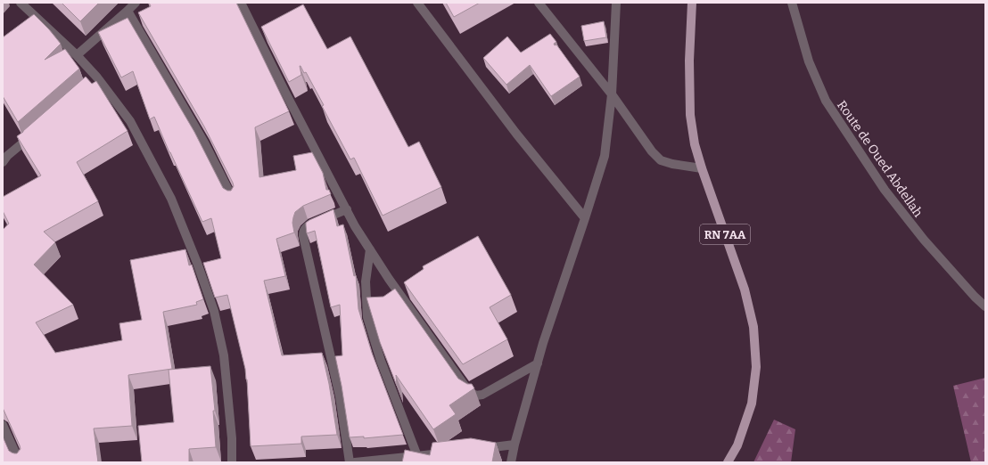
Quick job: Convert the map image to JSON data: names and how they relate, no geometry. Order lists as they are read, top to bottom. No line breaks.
{"streets":{"main road":["RN 7AA"],"street":["Route de Oued Abdellah"]}}
